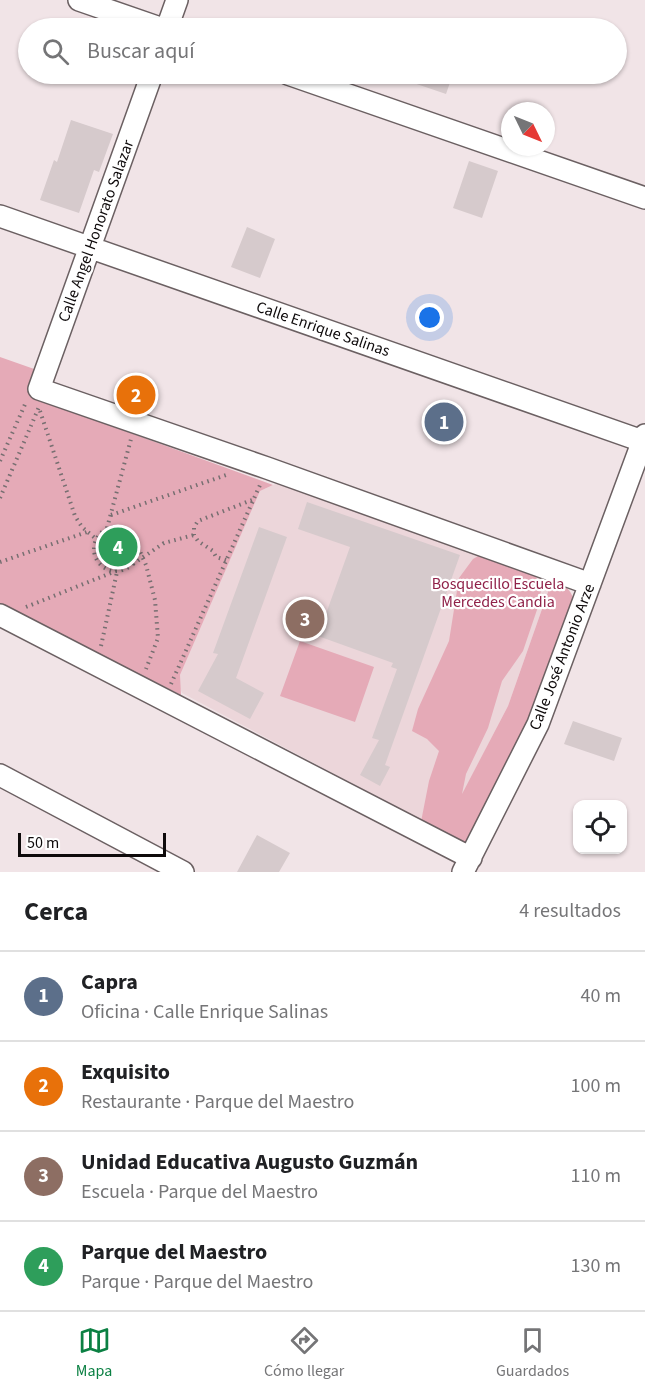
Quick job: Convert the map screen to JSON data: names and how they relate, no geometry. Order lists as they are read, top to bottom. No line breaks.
{"streets":{"street":["Calle Angel Honorato Salazar","Calle Enrique Salinas","Calle José Antonio Arze"]},"crossings":[["Calle Angel Honorato Salazar","Calle Enrique Salinas"],["Calle Enrique Salinas","Calle José Antonio Arze"]],"parks":["Bosquecillo Escuela Mercedes Candia"],"scale_bar":"50 m","north":"bottom right","page":{"search":"Buscar aquí","pins":["2","1","4","3"],"scale":"50 m","heading":["Cerca","4 resultados"],"list":[{"mark":"1","name":"Capra","note":"Oficina · Calle Enrique Salinas","value":"40 m"},{"mark":"2","name":"Exquisito","note":"Restaurante · Parque del Maestro","value":"100 m"},{"mark":"3","name":"Unidad Educativa Augusto Guzmán","note":"Escuela · Parque del Maestro","value":"110 m"},{"mark":"4","name":"Parque del Maestro","note":"Parque · Parque del Maestro","value":"130 m"}],"nav":["Mapa","Cómo llegar","Guardados"]}}
